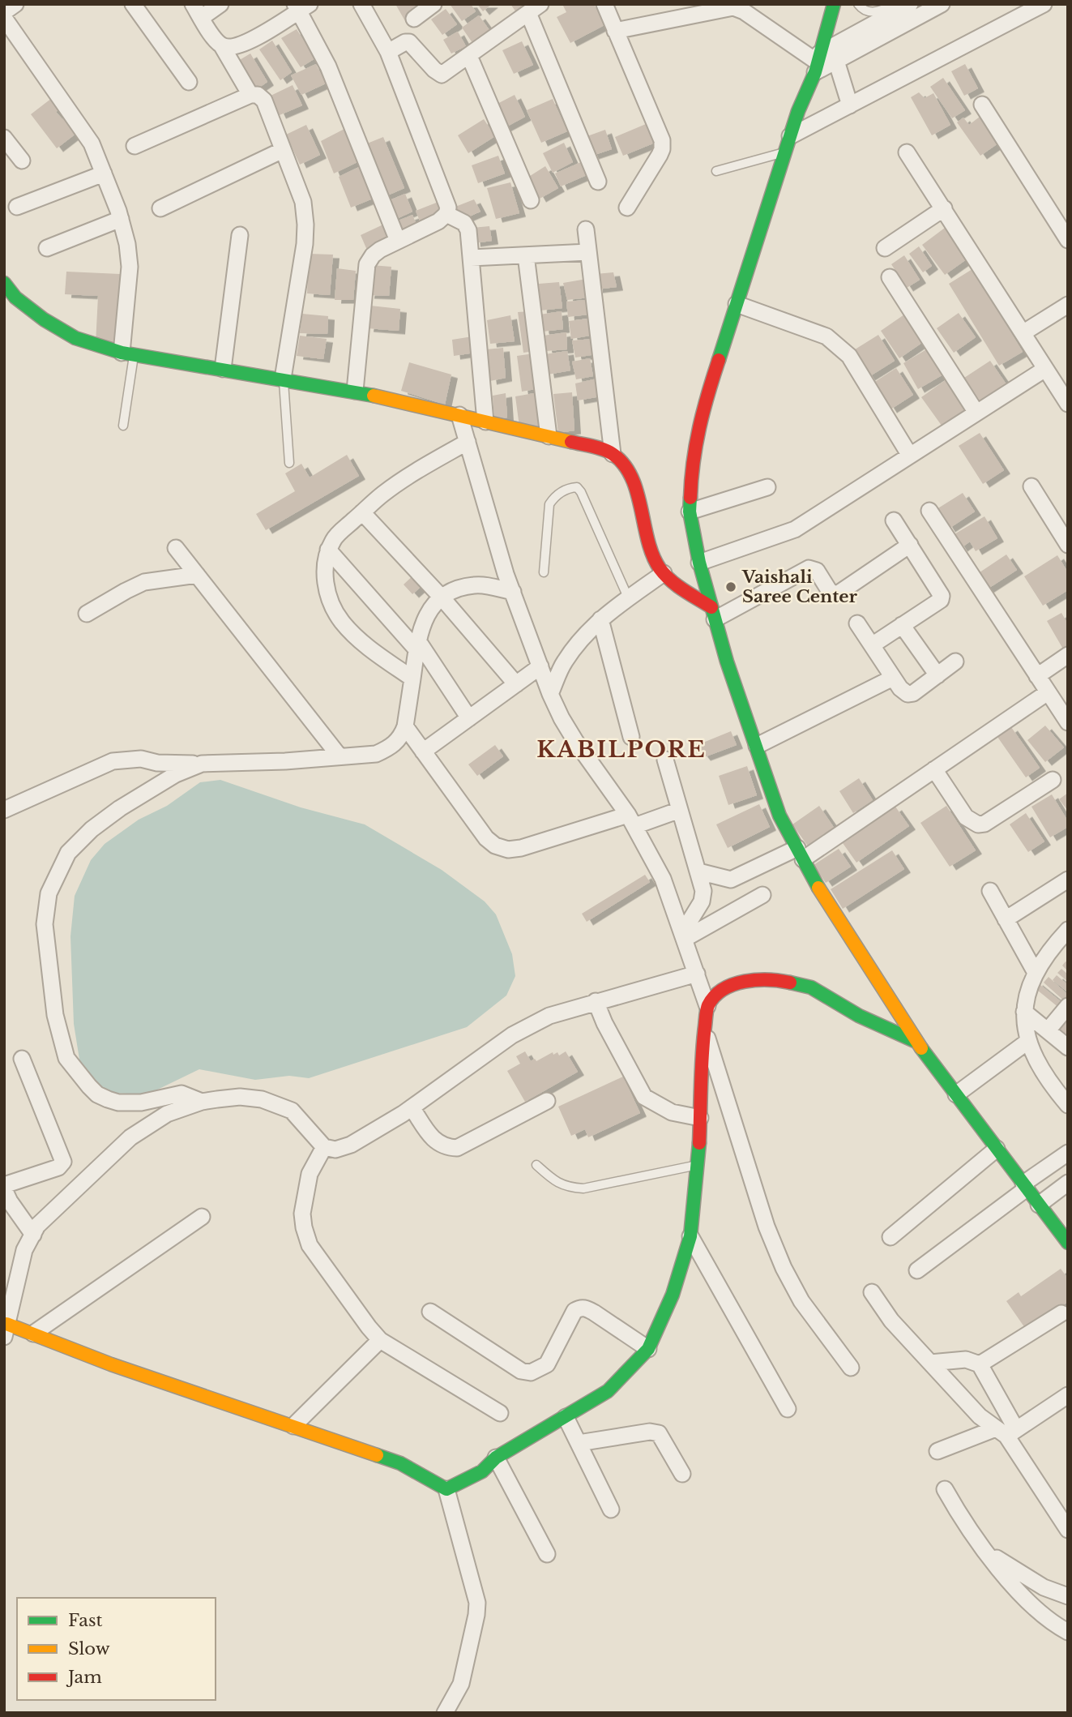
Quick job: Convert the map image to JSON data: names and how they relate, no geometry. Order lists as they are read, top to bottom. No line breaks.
{"districts":["KABILPORE"],"places":["Vaishali Saree Center"],"legend":["Fast","Slow","Jam"]}
